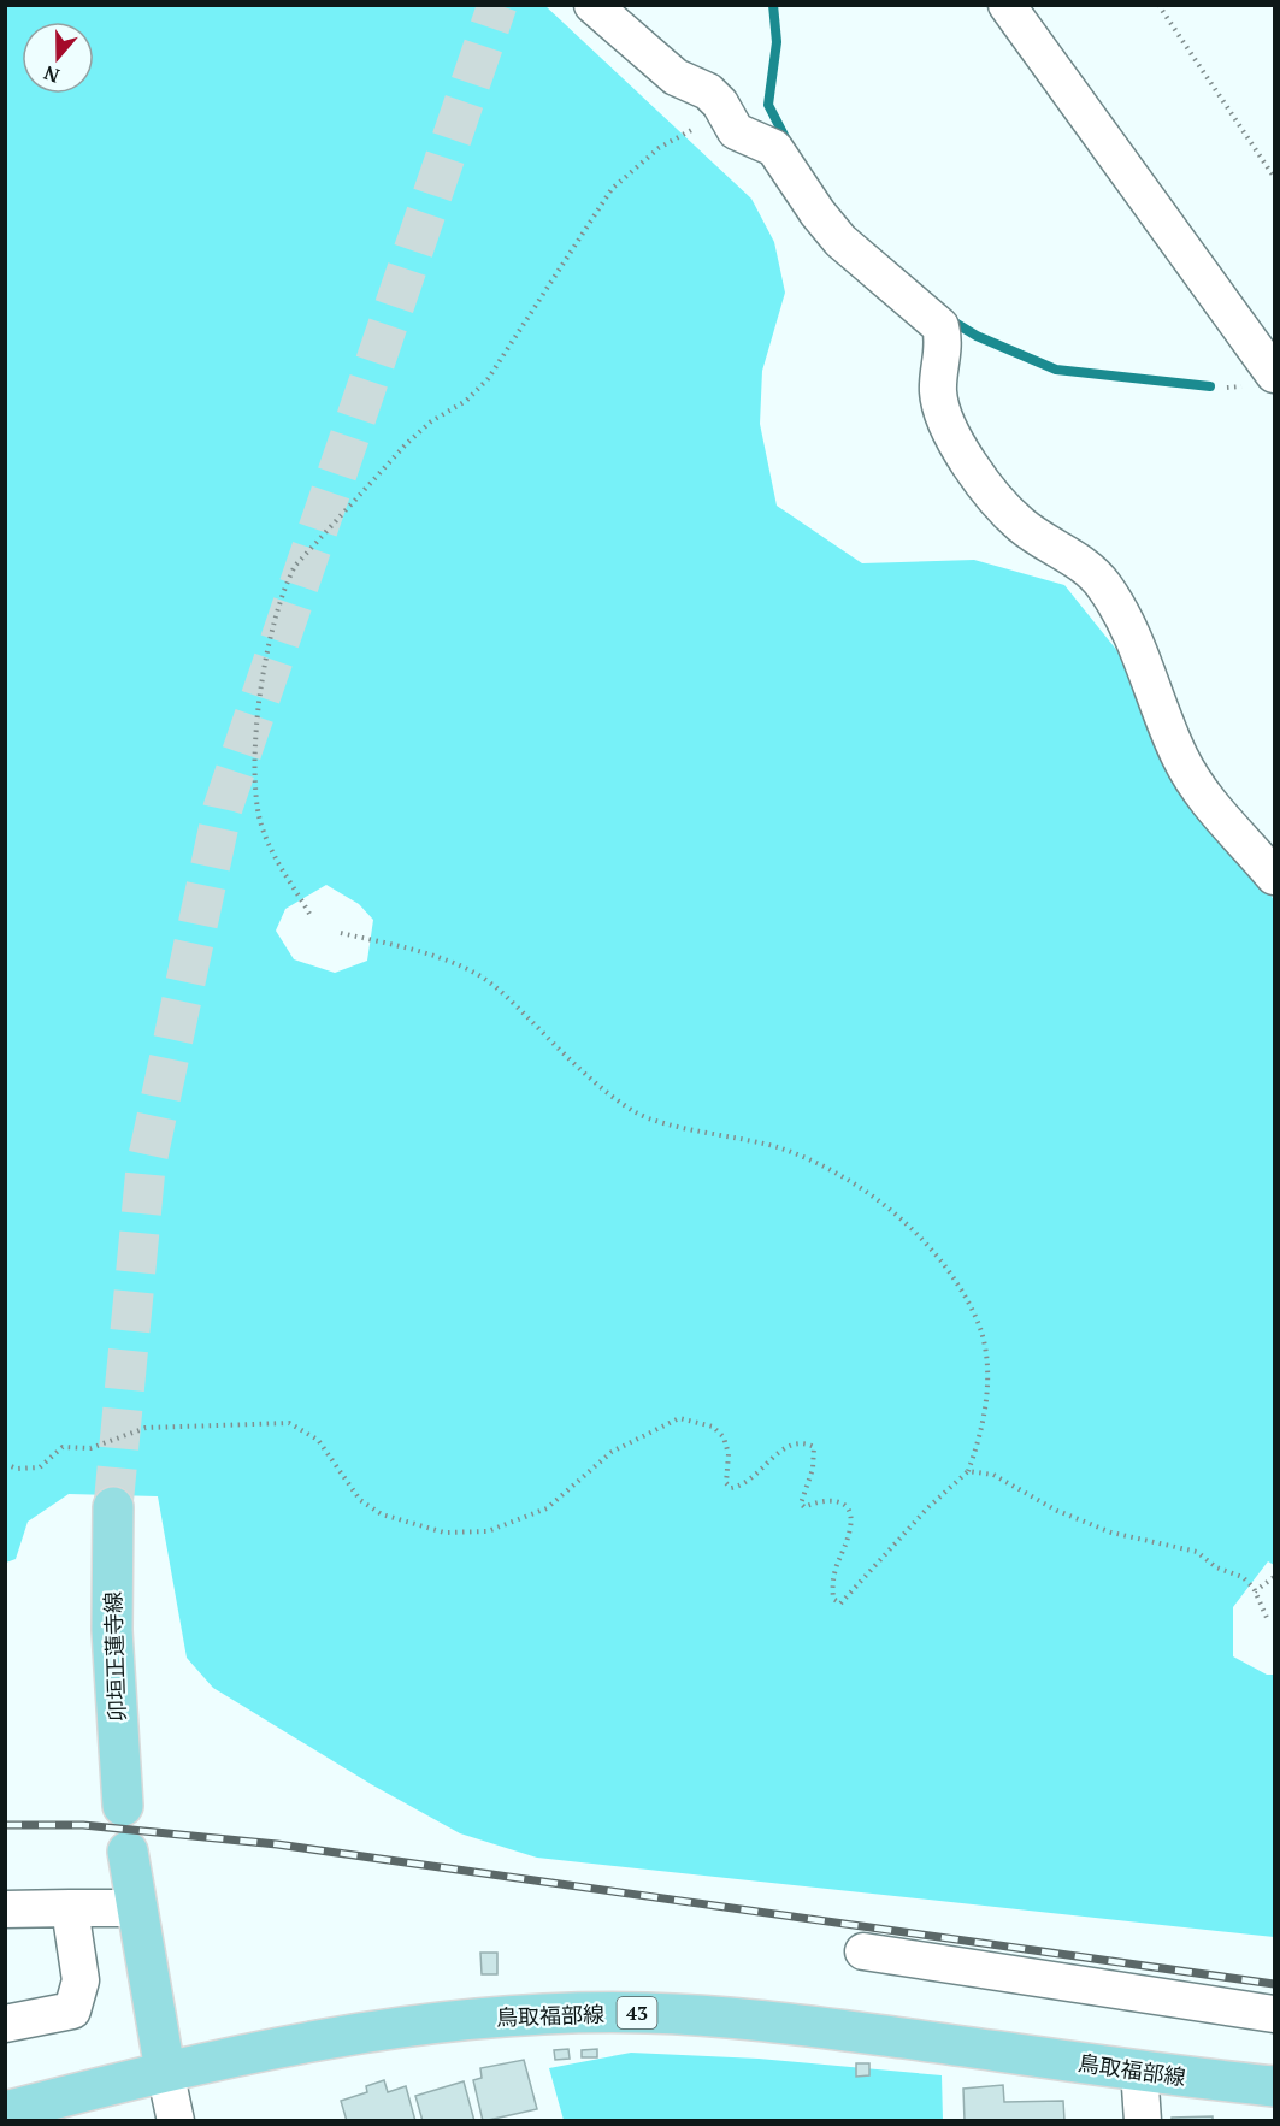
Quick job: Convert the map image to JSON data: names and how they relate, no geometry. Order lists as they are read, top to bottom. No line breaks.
{"streets":{"main road":["卯垣正蓮寺線","43","鳥取福部線"]},"north":"bottom"}
